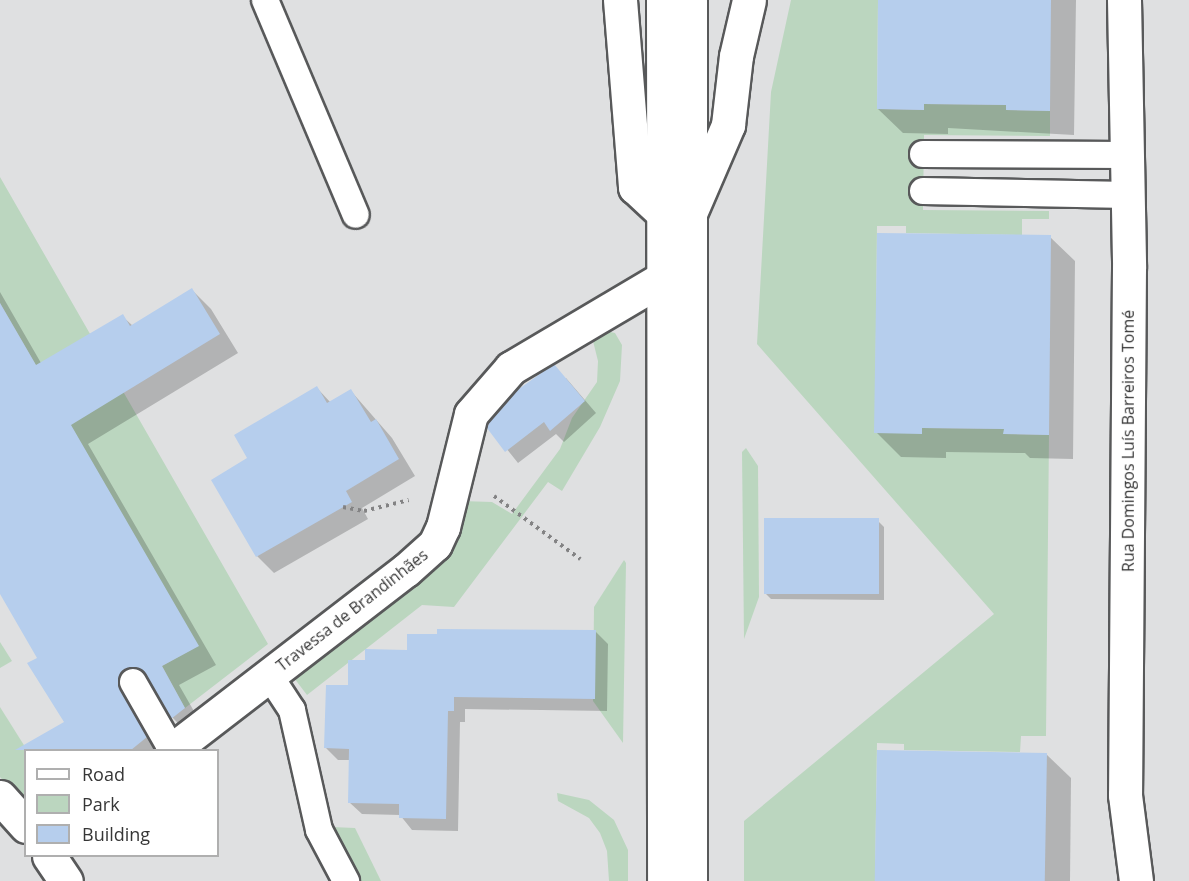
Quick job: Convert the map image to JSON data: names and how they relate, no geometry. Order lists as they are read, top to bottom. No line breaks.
{"streets":{"main road":["Rua Domingos Luís Barreiros Tomé","Travessa de Brandinhães"]},"legend":["Road","Park","Building"]}
